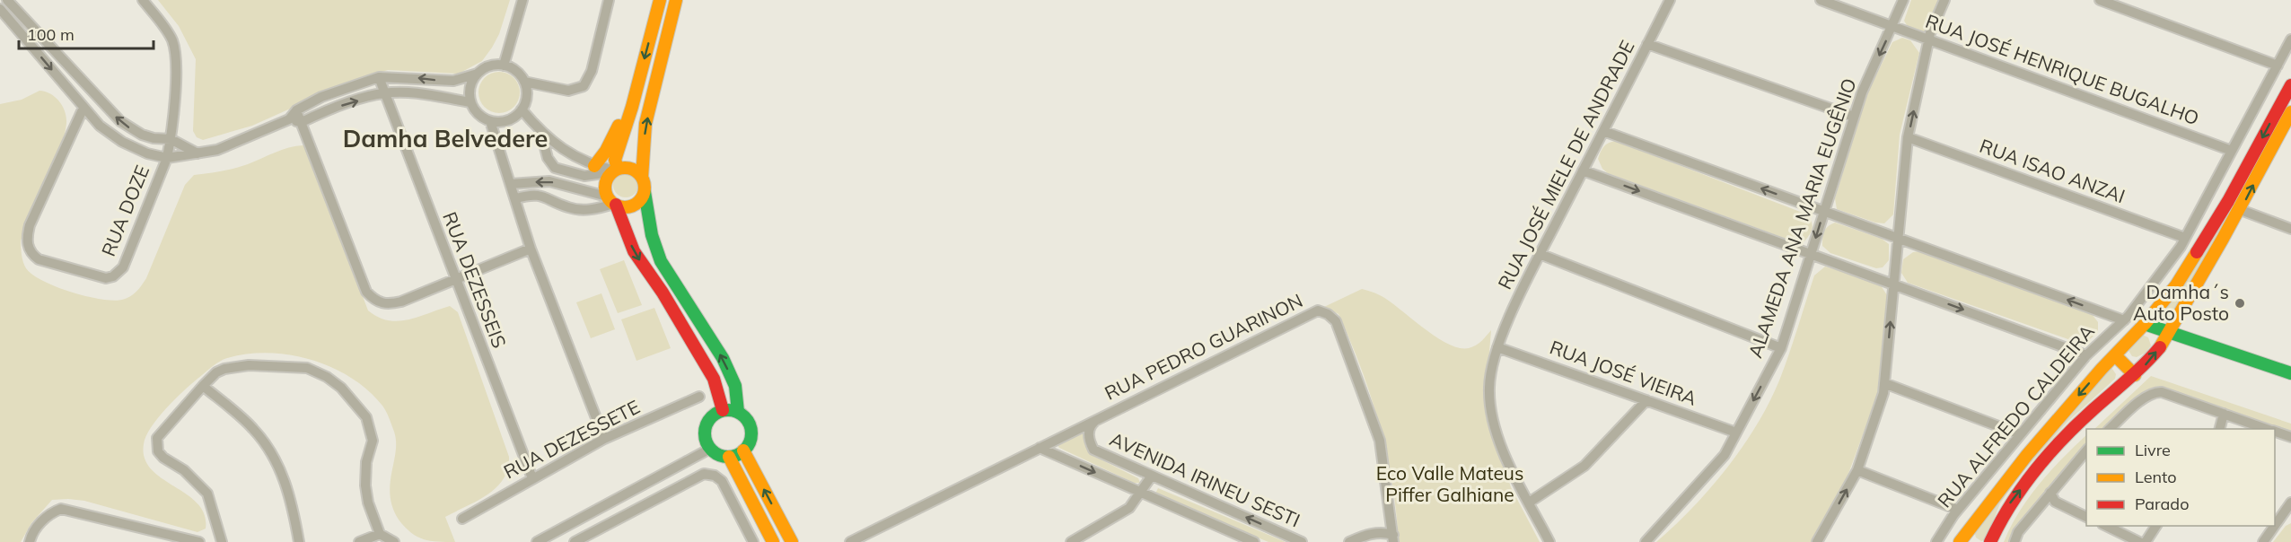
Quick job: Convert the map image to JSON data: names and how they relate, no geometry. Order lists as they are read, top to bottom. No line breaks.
{"streets":{"street":["RUA JOSÉ HENRIQUE BUGALHO","RUA JOSÉ MIELE DE ANDRADE","RUA ISAO ANZAI","RUA DOZE","ALAMEDA ANA MARIA EUGÊNIO","RUA DEZESSEIS","RUA PEDRO GUARINON","RUA JOSÉ VIEIRA","RUA ALFREDO CALDEIRA","RUA DEZESSETE","AVENIDA IRINEU SESTI"]},"crossings":[["RUA JOSÉ HENRIQUE BUGALHO","ALAMEDA ANA MARIA EUGÊNIO"],["RUA JOSÉ HENRIQUE BUGALHO","RUA ALFREDO CALDEIRA"],["RUA JOSÉ MIELE DE ANDRADE","RUA JOSÉ VIEIRA"],["RUA ISAO ANZAI","RUA ALFREDO CALDEIRA"],["ALAMEDA ANA MARIA EUGÊNIO","RUA JOSÉ VIEIRA"],["RUA DEZESSEIS","RUA DEZESSETE"],["RUA PEDRO GUARINON","AVENIDA IRINEU SESTI"]],"districts":["Damha Belvedere"],"parks":["Eco Valle Mateus Piffer Galhiane"],"places":["Damha´s Auto Posto"],"legend":["Livre","Lento","Parado"],"scale_bar":"100 m"}
